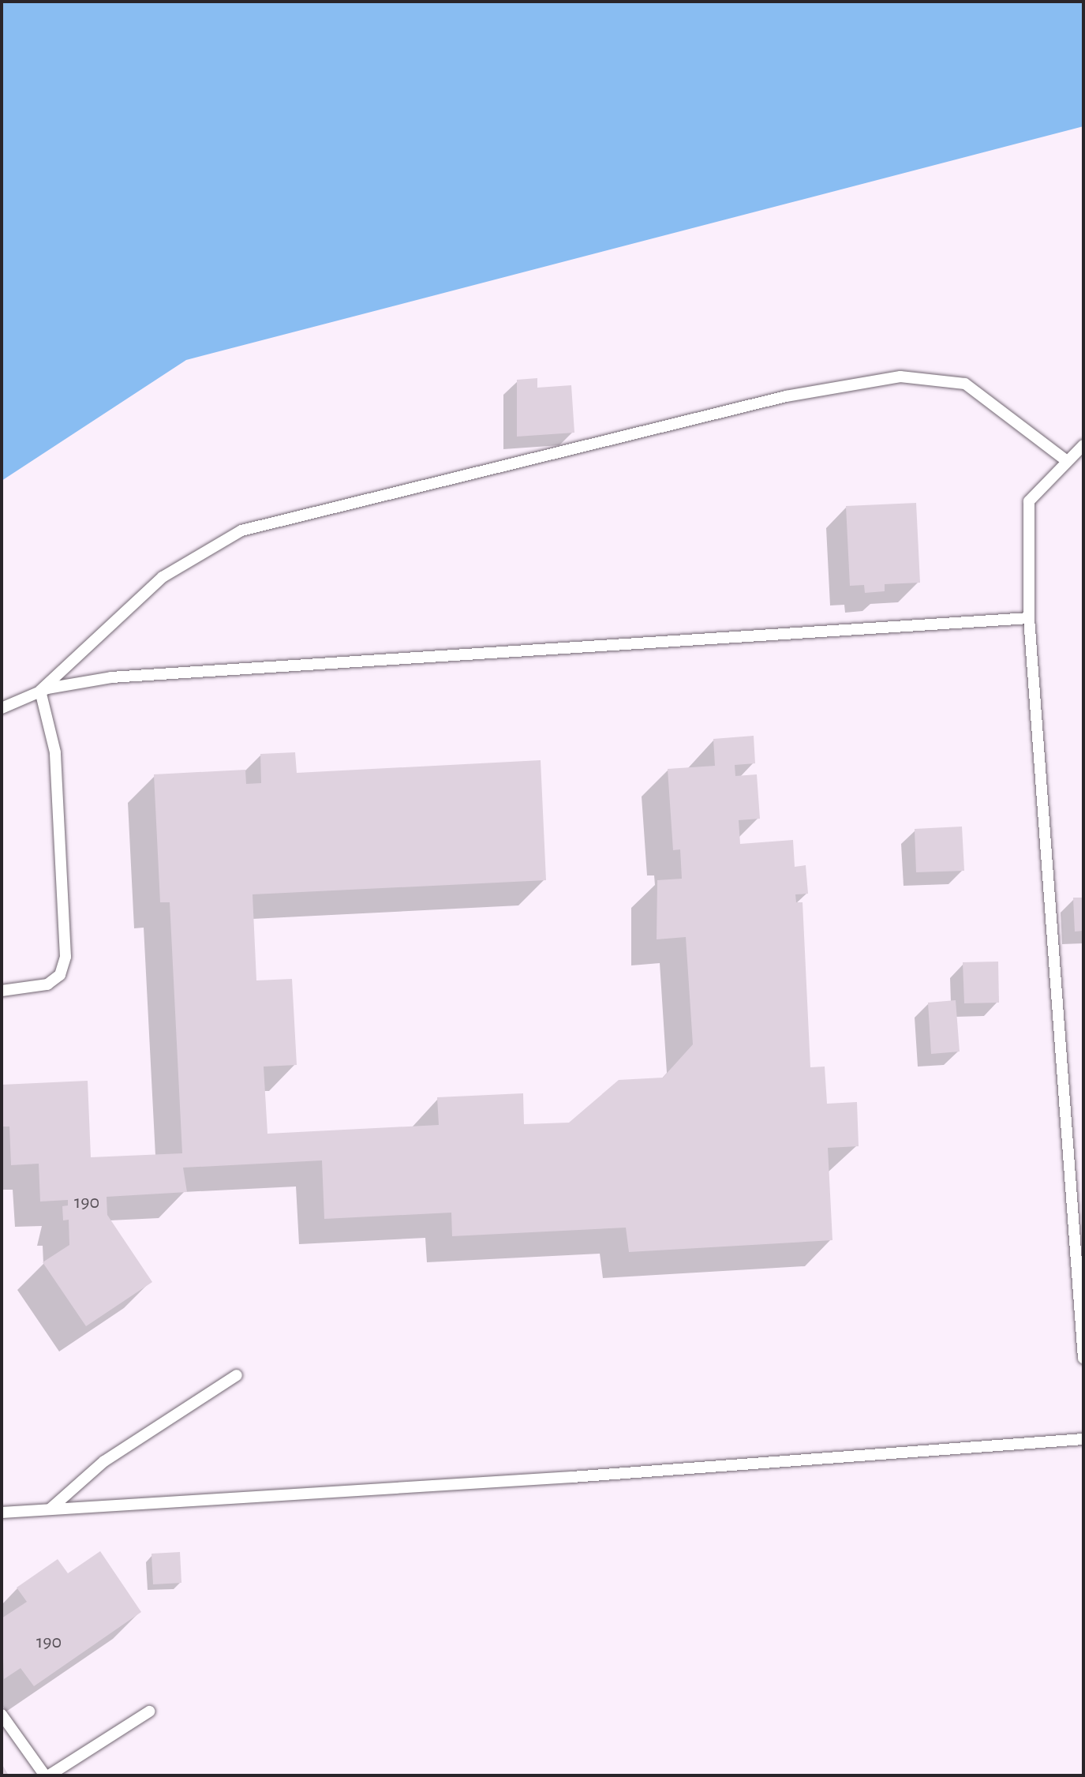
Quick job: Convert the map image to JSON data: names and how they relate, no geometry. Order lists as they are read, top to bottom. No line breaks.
{"house_numbers":["190","190"]}
